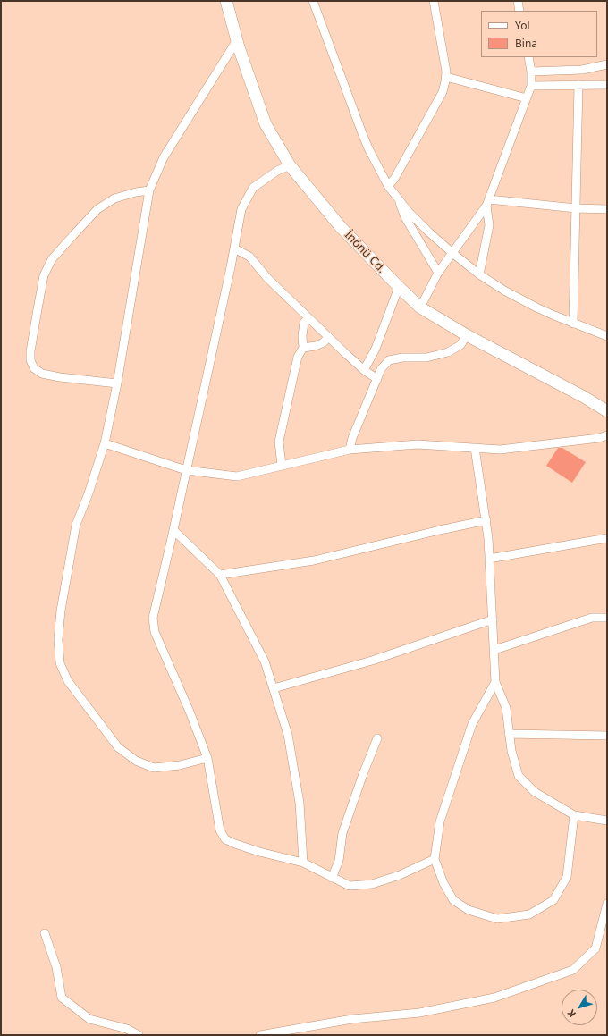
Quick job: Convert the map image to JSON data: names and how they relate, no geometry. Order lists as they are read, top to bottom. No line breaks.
{"streets":{"street":["İnönü Cd."]},"legend":["Yol","Bina"],"north":"bottom left"}
